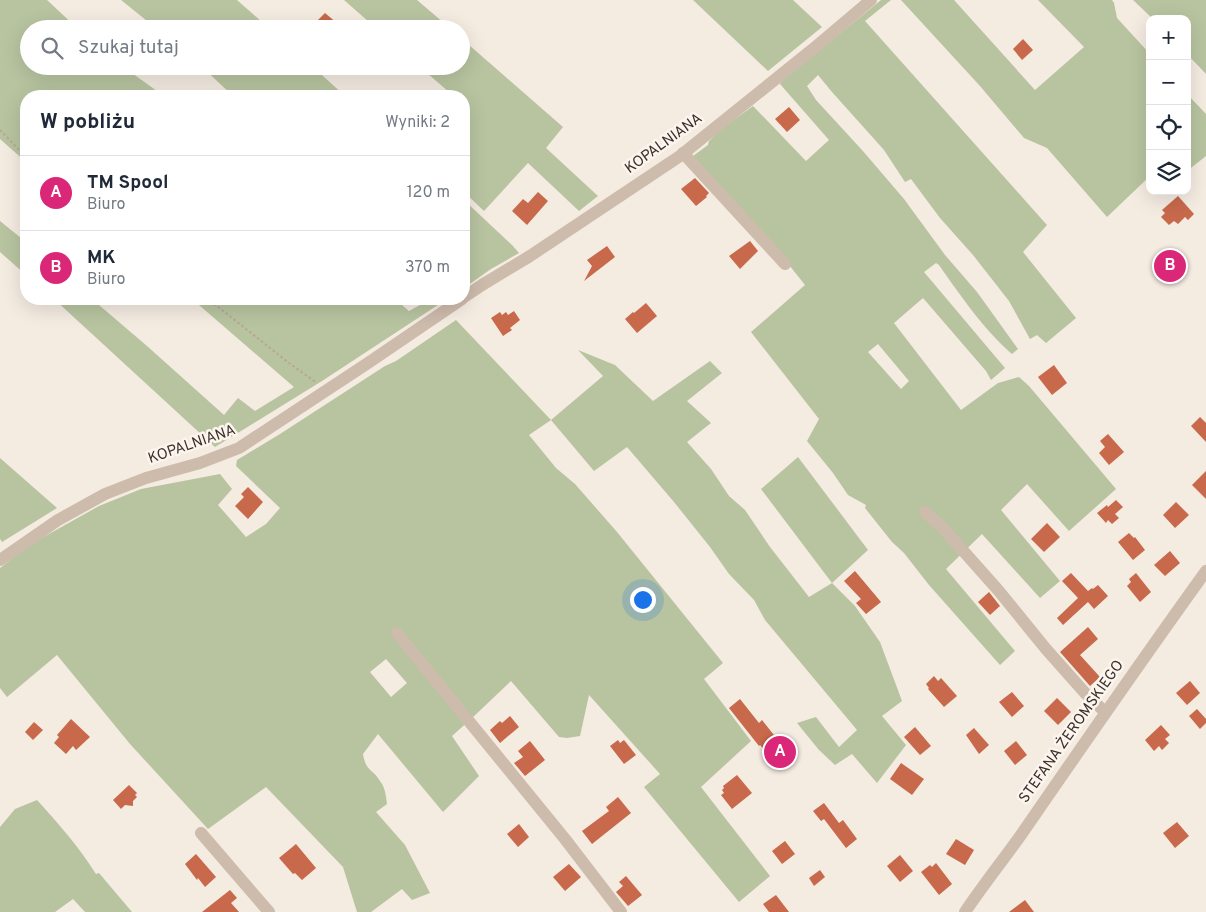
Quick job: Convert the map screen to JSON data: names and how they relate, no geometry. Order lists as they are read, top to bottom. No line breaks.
{"streets":{"street":["KOPALNIANA","STEFANA ŻEROMSKIEGO"]},"page":{"map_buttons":["+","−"],"search":"Szukaj tutaj","heading":["W pobliżu","Wyniki: 2"],"list":[{"mark":"A","name":"TM Spool","note":"Biuro","value":"120 m"},{"mark":"B","name":"MK","note":"Biuro","value":"370 m"}],"pins":["B","A"]}}
